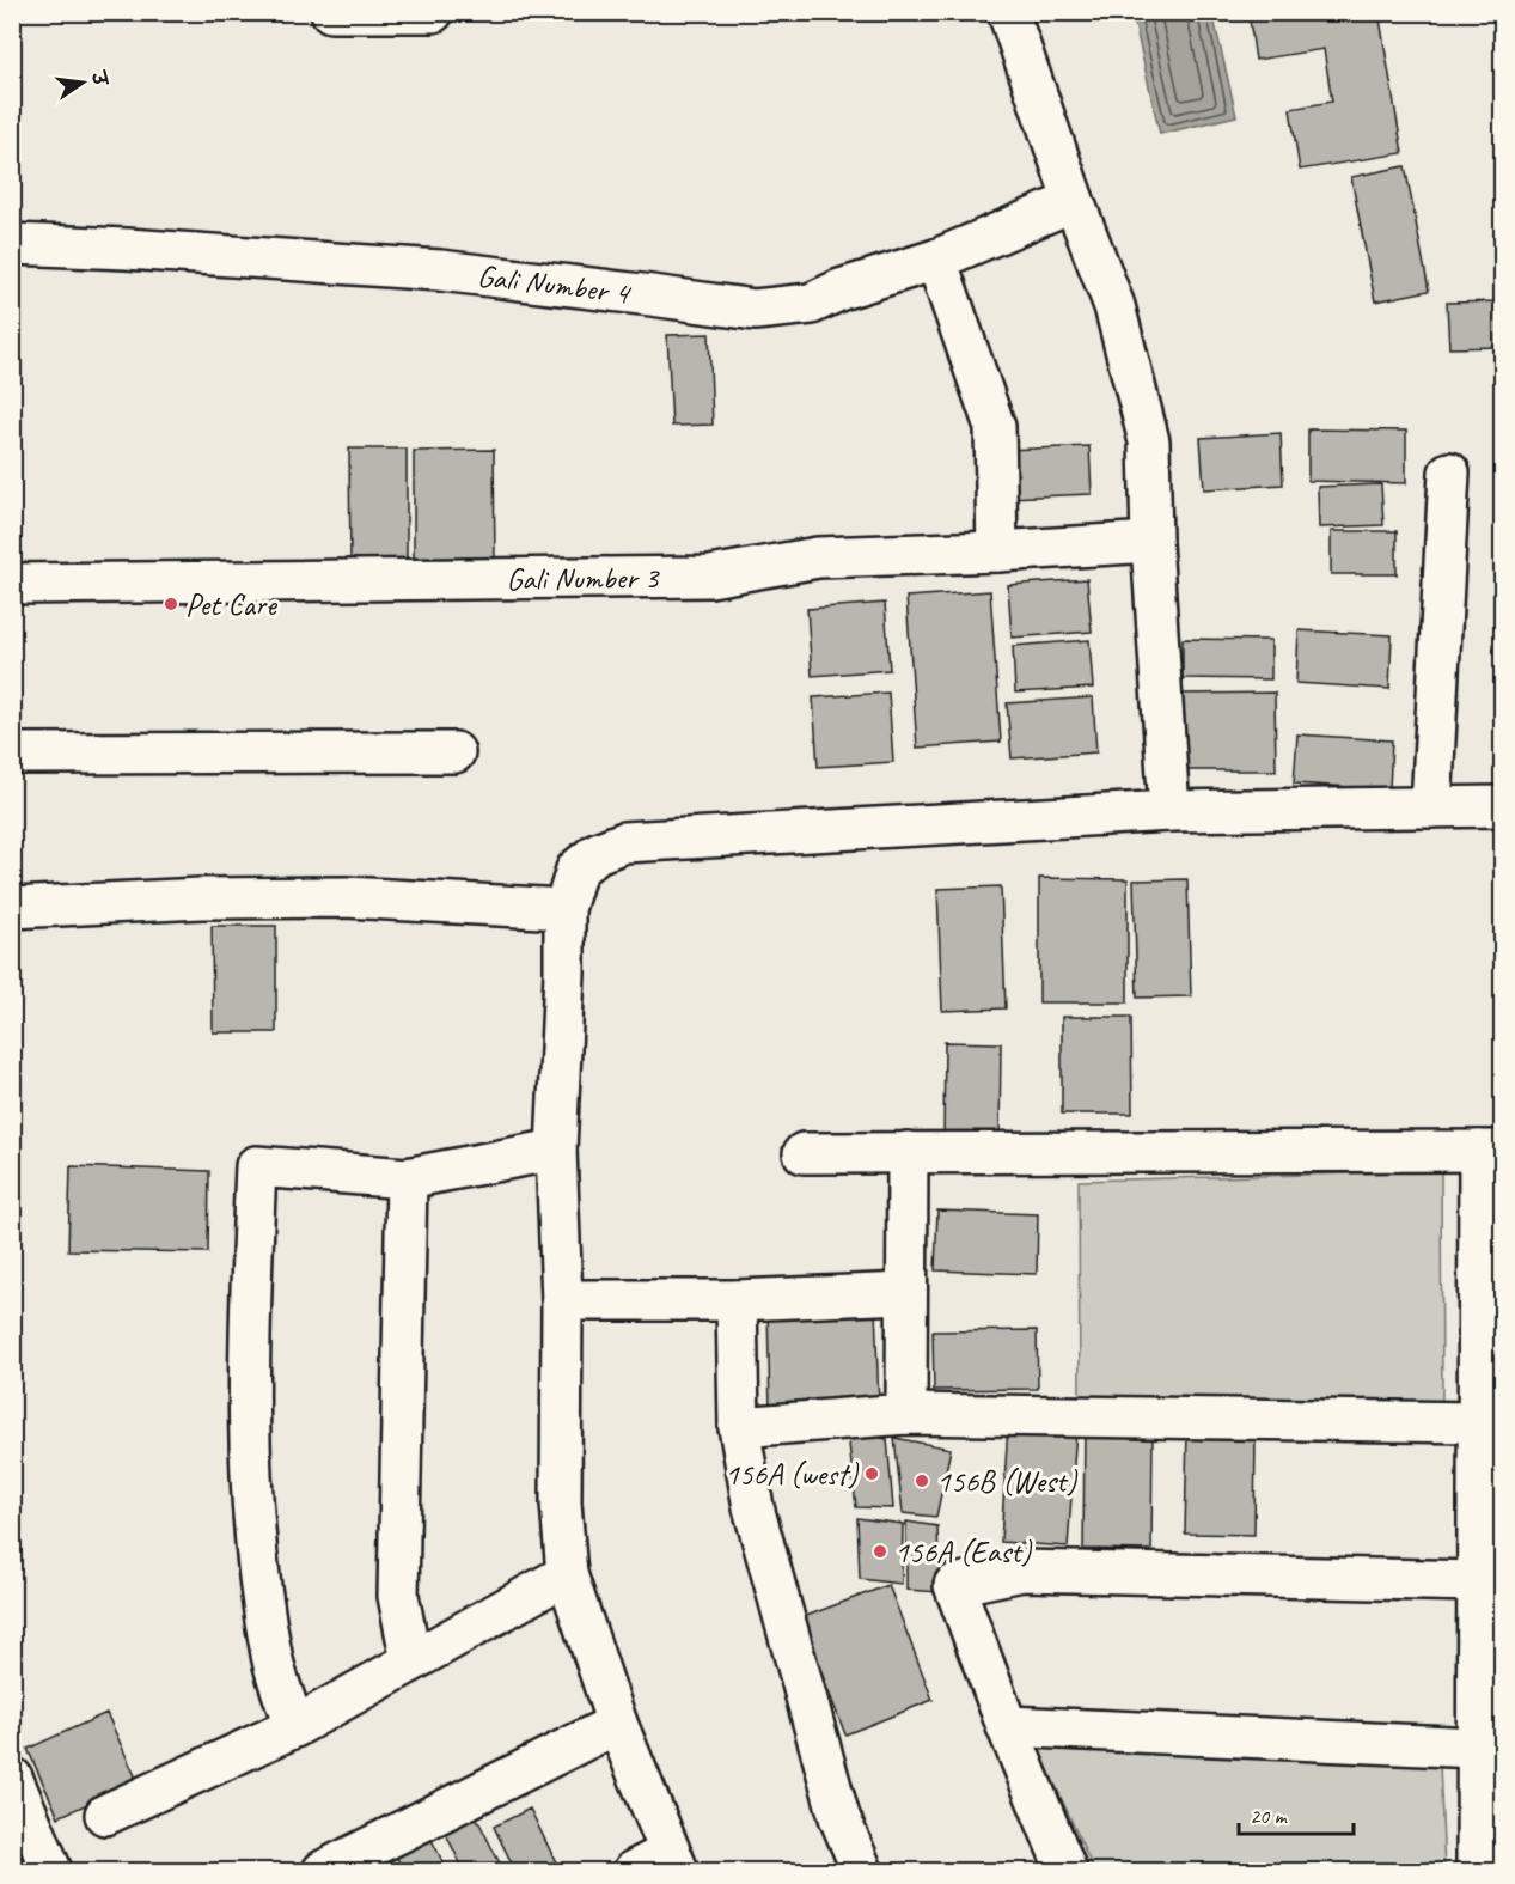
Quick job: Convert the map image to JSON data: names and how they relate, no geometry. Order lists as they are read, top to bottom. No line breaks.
{"streets":{"street":["Gali Number 4","Gali Number 3"]},"places":["Pet Care","156A (west)","156B (West)","156A (East)"],"scale_bar":"20 m","north":"right"}
